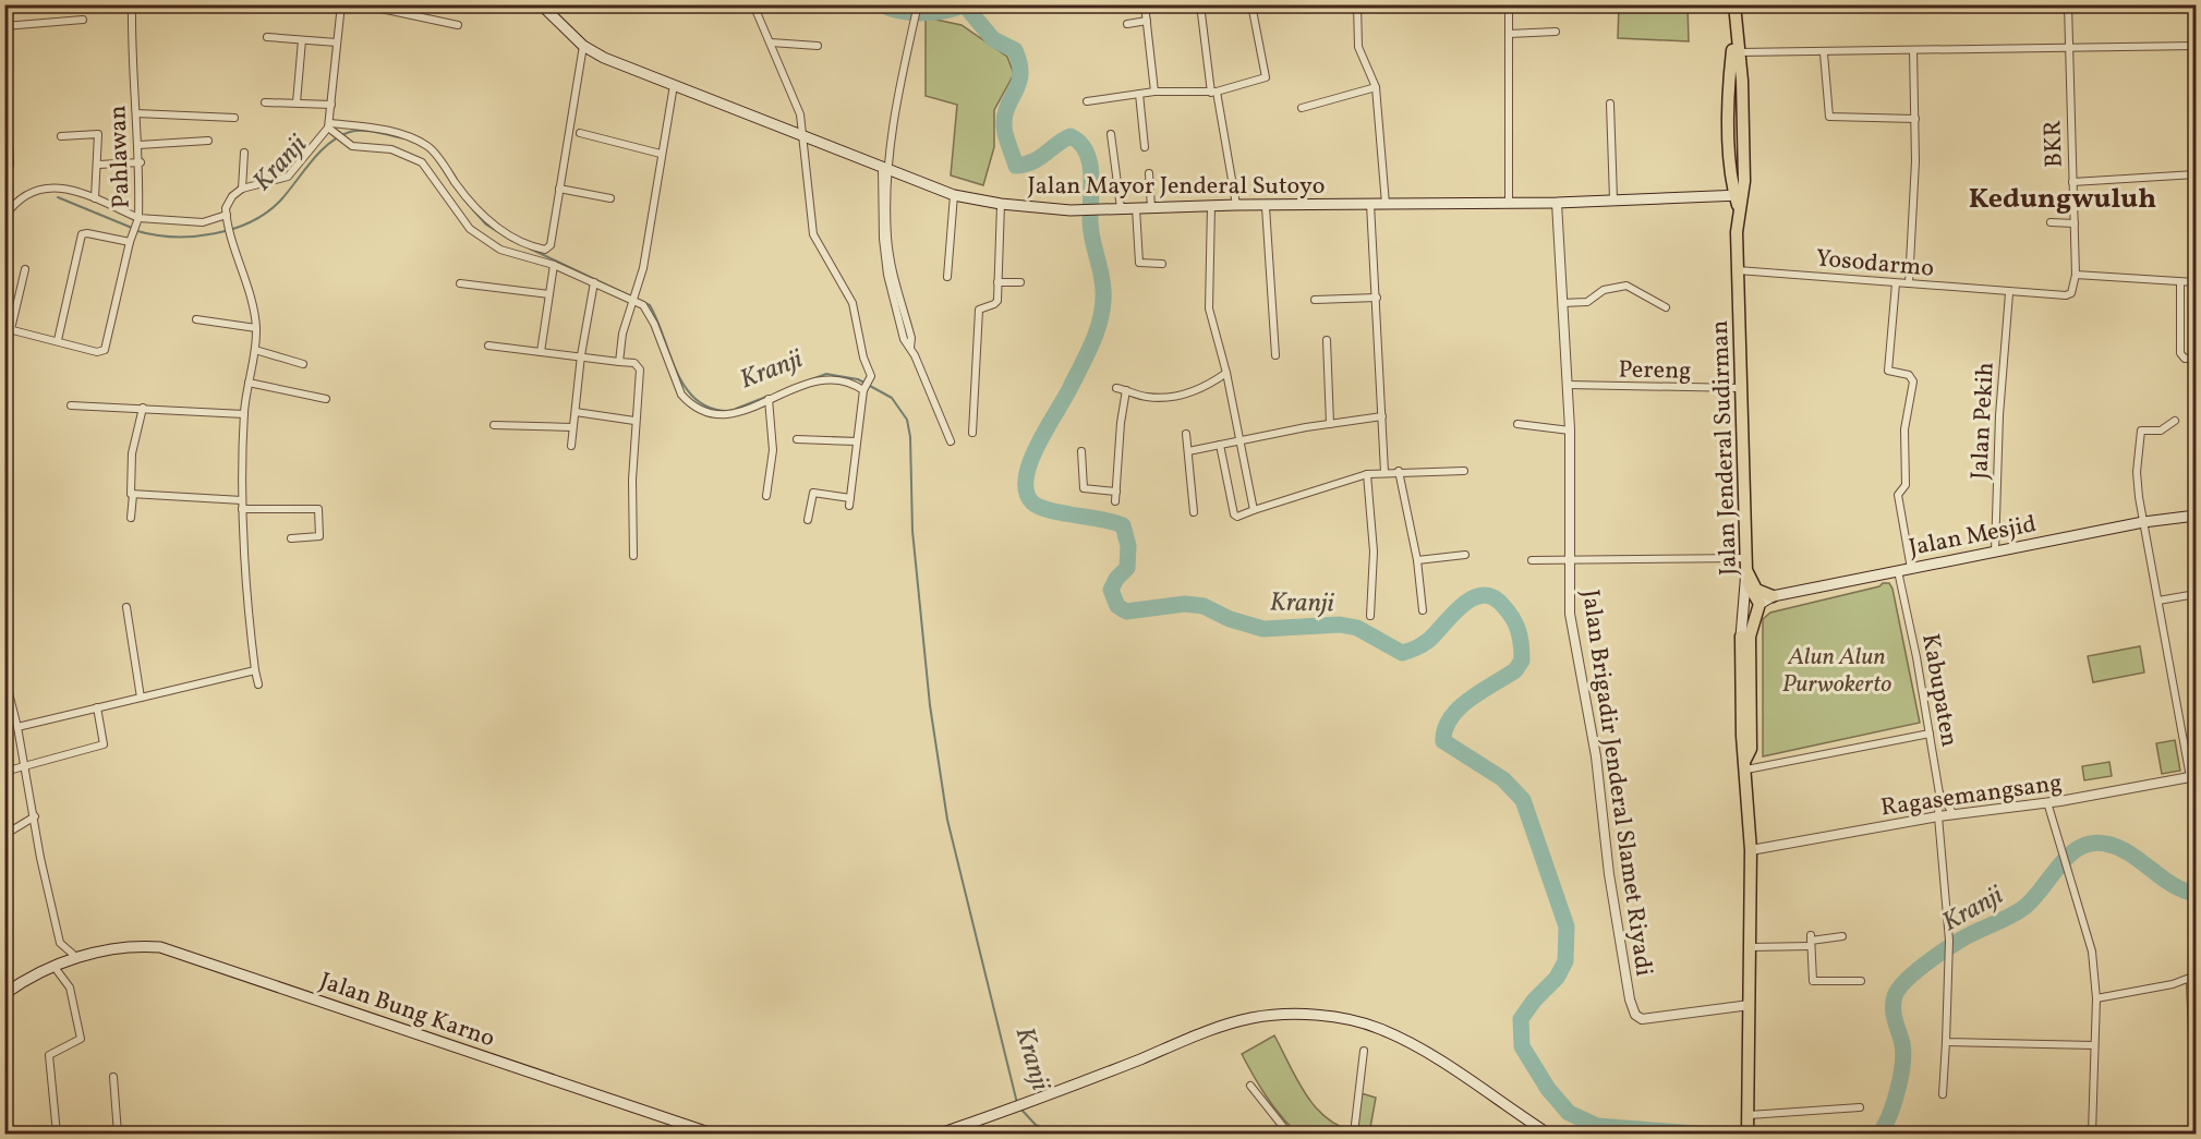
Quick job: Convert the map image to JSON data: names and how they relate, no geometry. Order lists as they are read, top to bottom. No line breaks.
{"streets":{"main road":["Jalan Mayor Jenderal Sutoyo","Jalan Jenderal Sudirman","Jalan Mesjid","Jalan Bung Karno"],"street":["BKR","Pahlawan","Yosodarmo","Pereng","Jalan Pekih","Kabupaten","Jalan Brigadir Jenderal Slamet Riyadi","Ragasemangsang"]},"crossings":[["Jalan Mayor Jenderal Sutoyo","Jalan Jenderal Sudirman"],["Jalan Mayor Jenderal Sutoyo","Jalan Brigadir Jenderal Slamet Riyadi"],["Yosodarmo","Jalan Pekih"],["Yosodarmo","Jalan Jenderal Sudirman"],["Pereng","Jalan Jenderal Sudirman"],["Pereng","Jalan Brigadir Jenderal Slamet Riyadi"],["Jalan Pekih","Jalan Mesjid"],["Jalan Jenderal Sudirman","Jalan Mesjid"],["Jalan Jenderal Sudirman","Jalan Brigadir Jenderal Slamet Riyadi"],["Jalan Jenderal Sudirman","Ragasemangsang"],["Jalan Mesjid","Kabupaten"],["Kabupaten","Ragasemangsang"]],"districts":["Kedungwuluh"],"water":["Kranji"],"parks":["Alun Alun Purwokerto"]}
